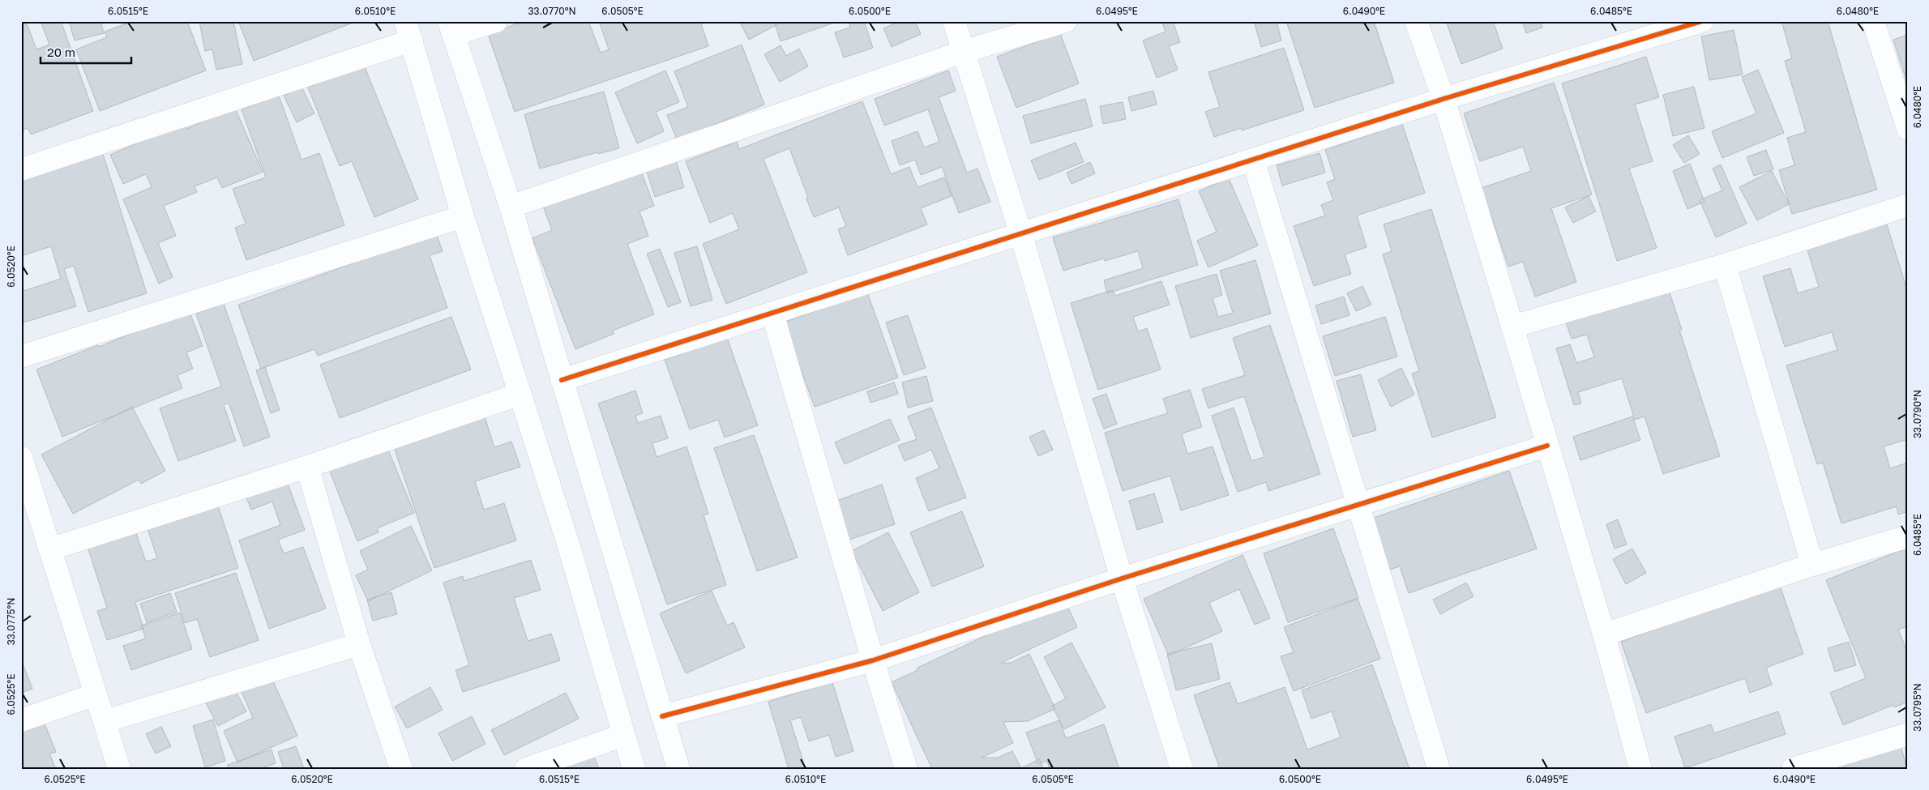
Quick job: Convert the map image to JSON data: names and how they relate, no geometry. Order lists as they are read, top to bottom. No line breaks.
{"scale_bar":"20 m","coordinates":["6.0515°E","6.0510°E","33.0770°N","6.0505°E","6.0500°E","6.0495°E","6.0490°E","6.0485°E","6.0480°E","6.0520°E","33.0790°N","33.0775°N","6.0525°E","33.0795°N"]}
